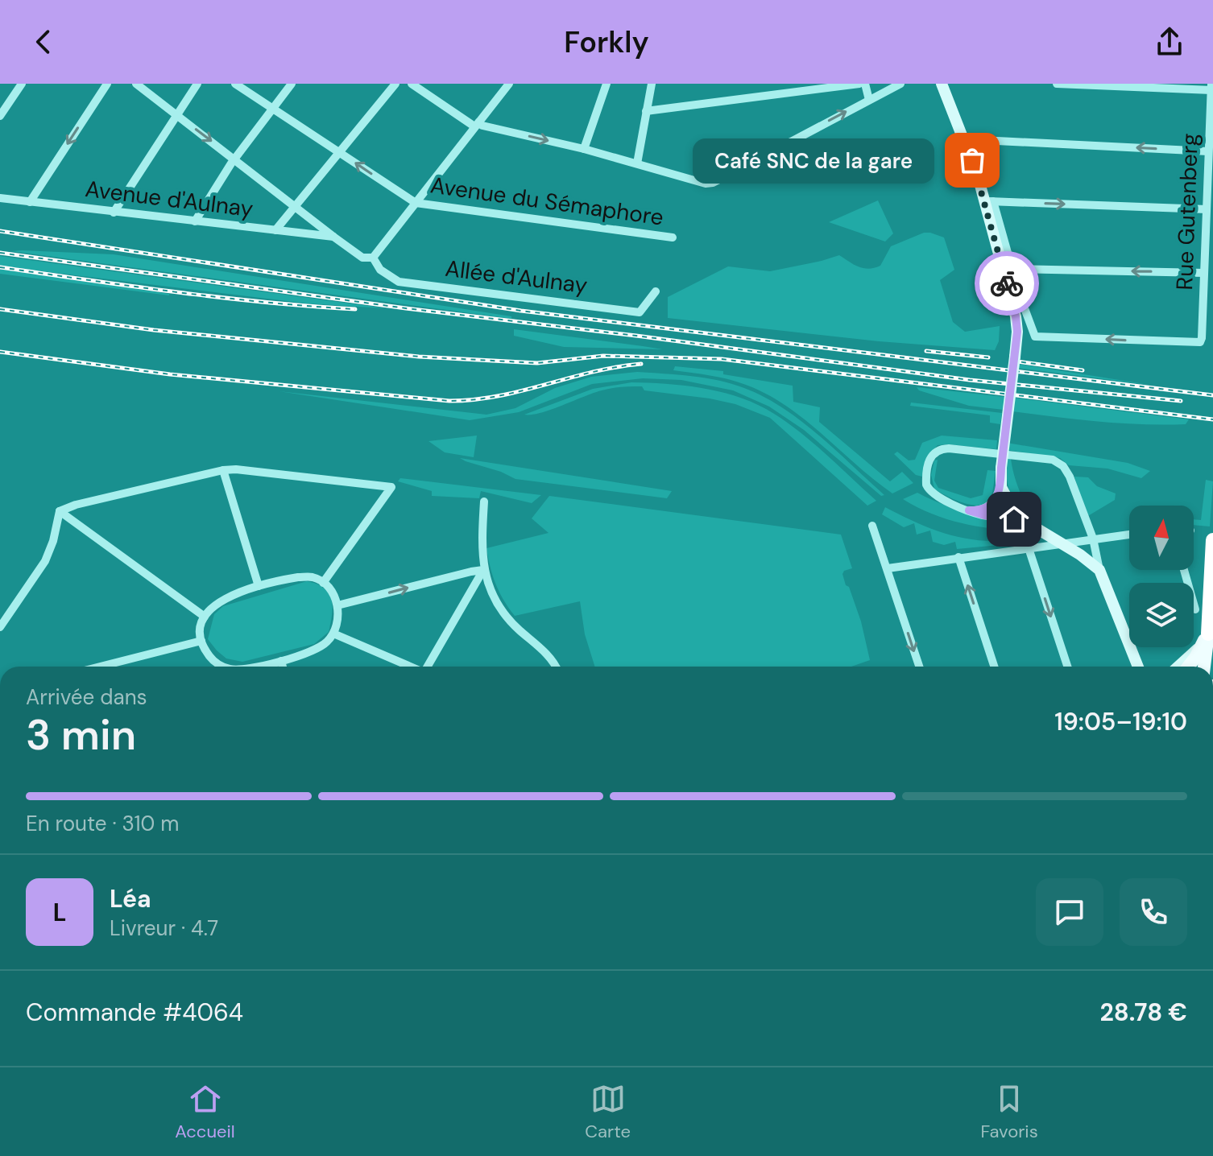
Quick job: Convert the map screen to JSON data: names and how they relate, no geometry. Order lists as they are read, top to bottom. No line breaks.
{"streets":{"street":["Avenue d'Aulnay","Avenue du Sémaphore","Rue Gutenberg","Allée d'Aulnay"]},"places":["Café SNC de la gare"],"north":"top","page":{"header":"Forkly","bubble":"Café SNC de la gare","heading":["3 min","Arrivée dans","19:05–19:10"],"panel":["Léa","Livreur · 4.7","Commande #4064","28.78 €"],"bar":"En route · 310 m","round":"L","tabs":["Accueil","Carte","Favoris"]}}
